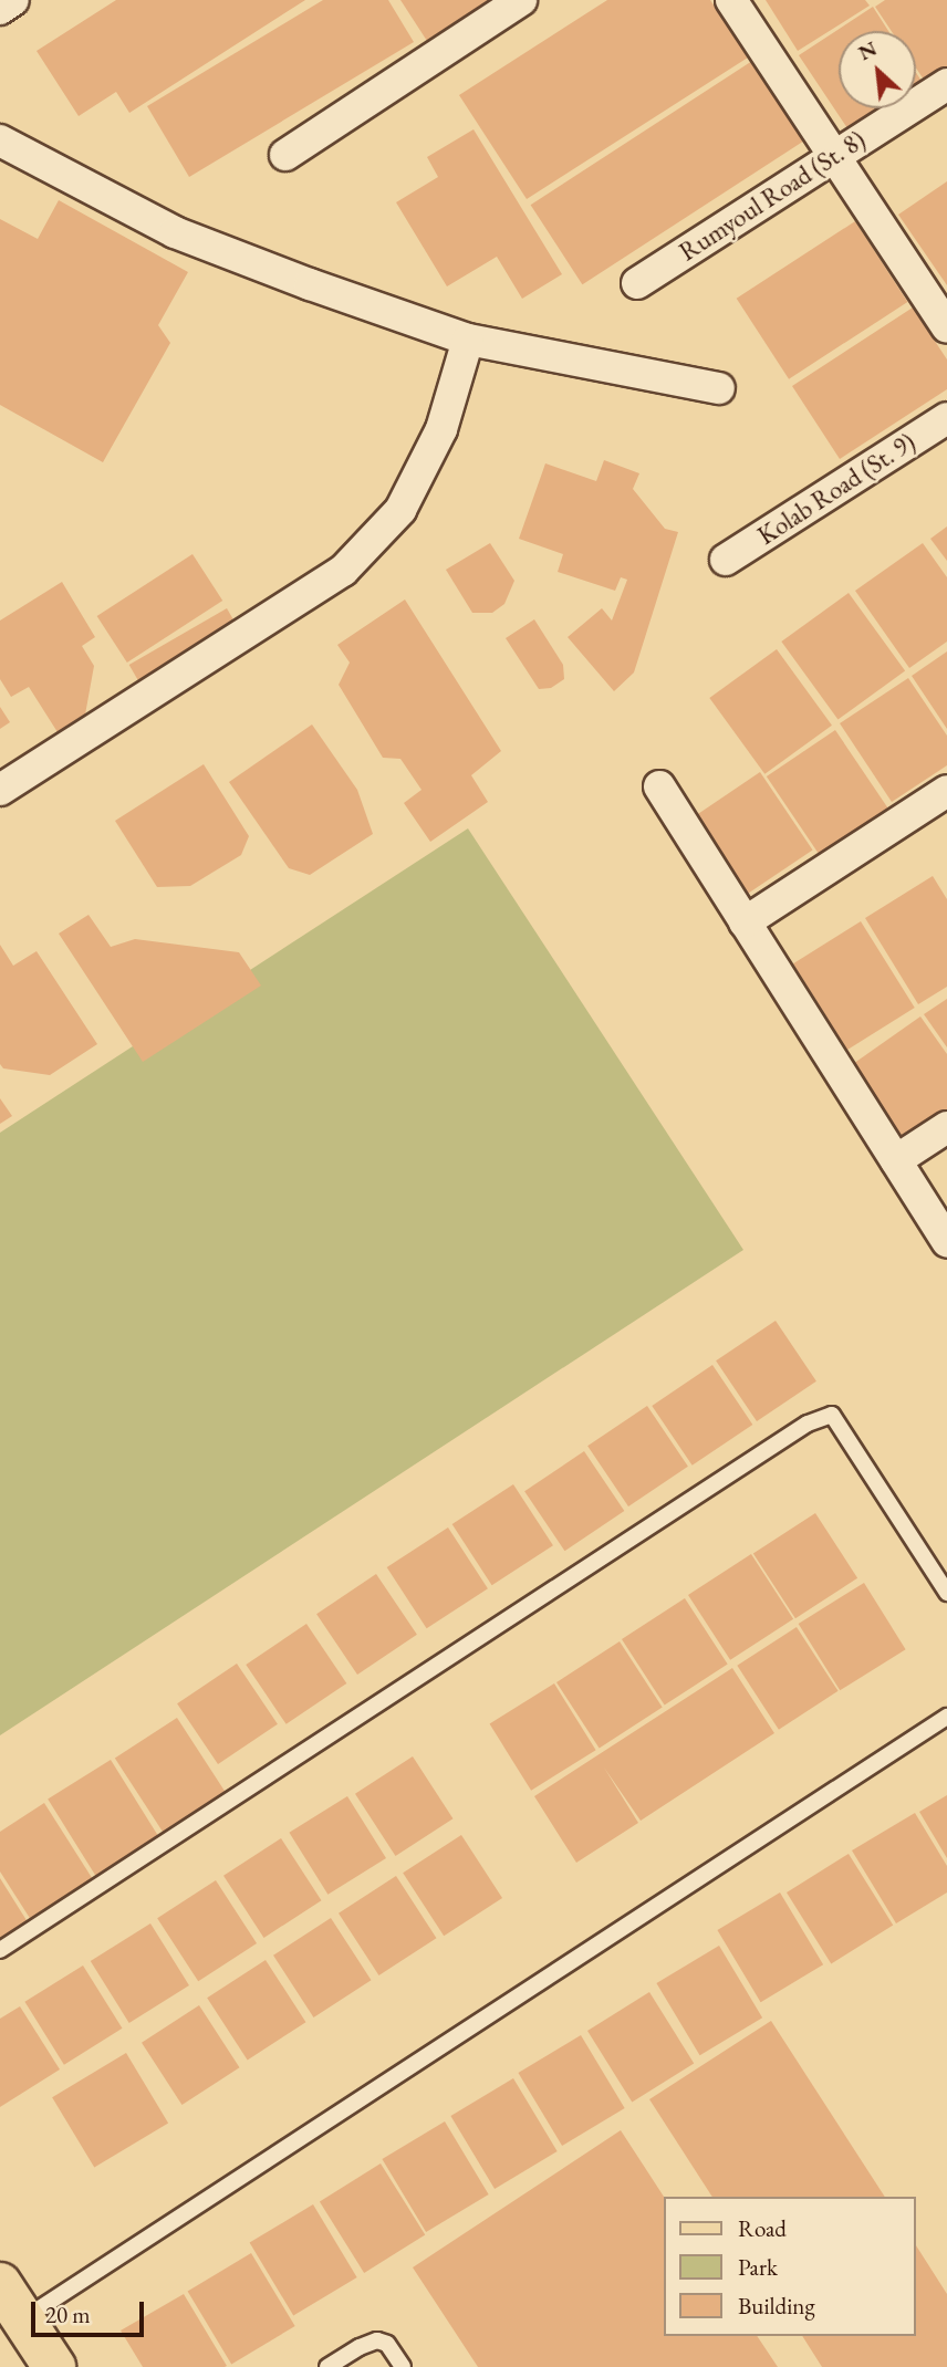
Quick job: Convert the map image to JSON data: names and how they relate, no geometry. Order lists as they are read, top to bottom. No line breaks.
{"streets":{"street":["Rumyoul Road (St. 8)","Kolab Road (St. 9)"]},"legend":["Road","Park","Building"],"scale_bar":"20 m","north":"top left"}
